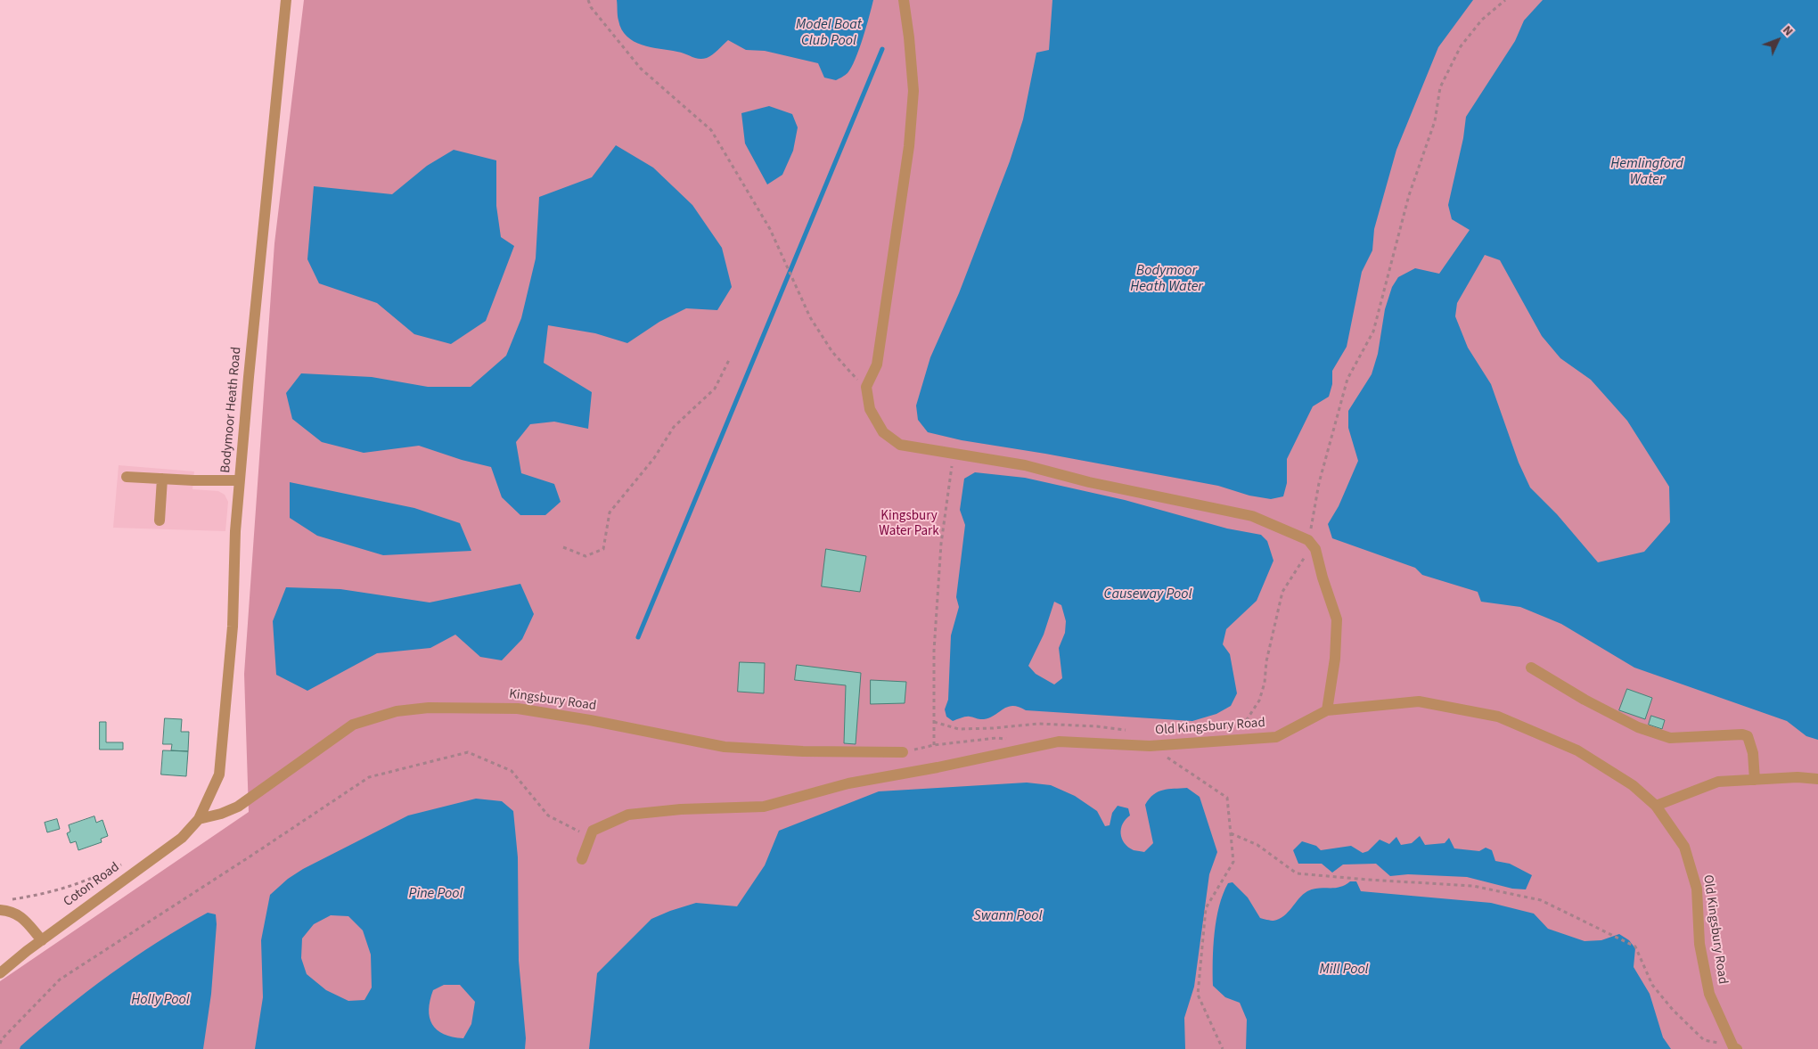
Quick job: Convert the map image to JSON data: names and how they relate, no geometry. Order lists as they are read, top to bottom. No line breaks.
{"streets":{"street":["Bodymoor Heath Road","Kingsbury Road","Old Kingsbury Road","Coton Road"]},"crossings":[["Bodymoor Heath Road","Kingsbury Road"],["Bodymoor Heath Road","Coton Road"],["Kingsbury Road","Coton Road"]],"water":["Model Boat Club Pool","Hemlingford Water","Bodymoor Heath Water","Causeway Pool","Pine Pool","Swann Pool","Mill Pool","Holly Pool"],"parks":["Kingsbury Water Park"],"north":"top right"}
